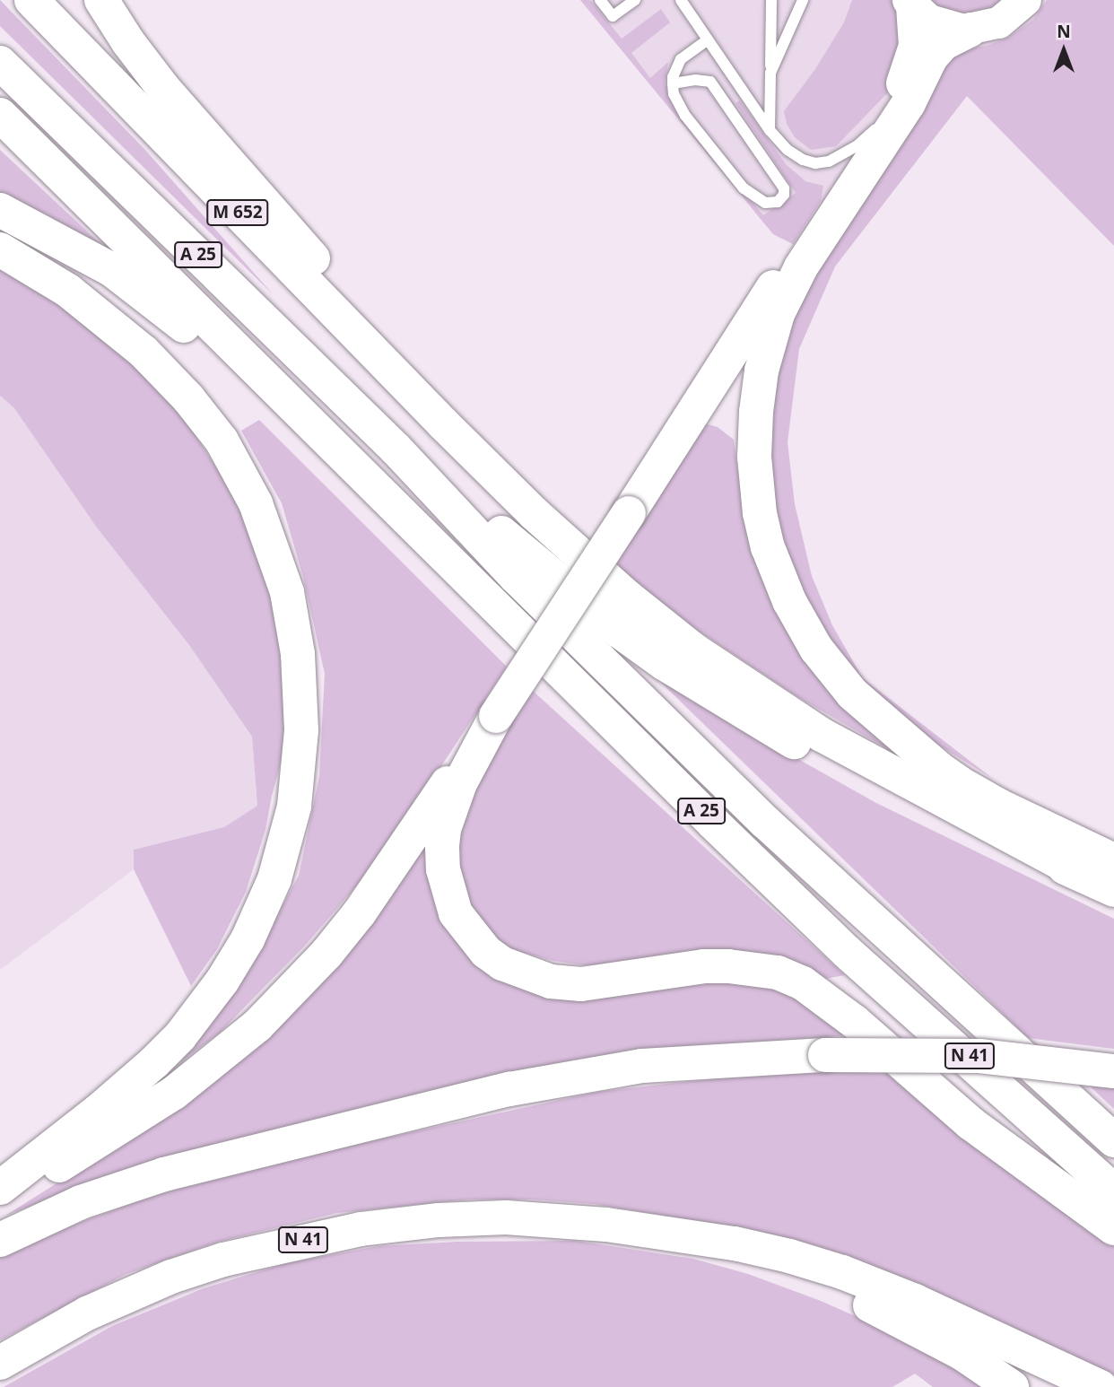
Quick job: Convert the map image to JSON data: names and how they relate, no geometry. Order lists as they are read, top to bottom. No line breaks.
{"streets":{"highway":["M 652","A 25","N 41"]},"north":"top"}
